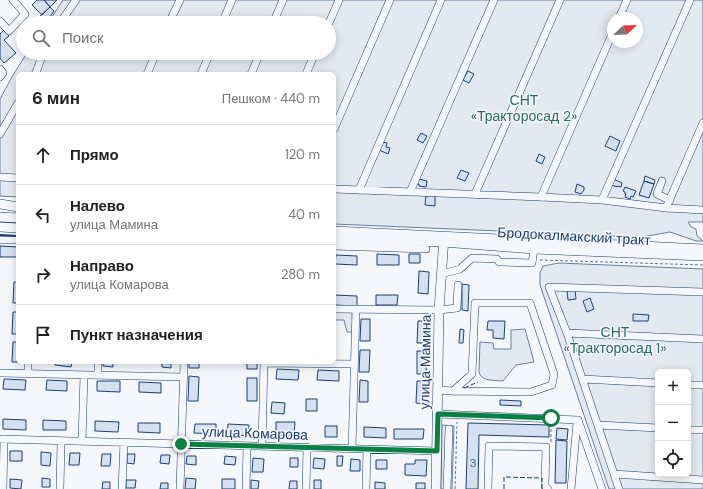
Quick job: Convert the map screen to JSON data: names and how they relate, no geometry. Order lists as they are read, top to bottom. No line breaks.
{"streets":{"main road":["Бродокалмакский тракт","улица Мамина"],"street":["улица Комарова"]},"crossings":[["Бродокалмакский тракт","улица Мамина"],["улица Мамина","улица Комарова"]],"parks":["СНТ «Тракторосад 2»","СНТ «Тракторосад 1»"],"house_numbers":["3"],"north":"top right","page":{"search":"Поиск","heading":["6 мин","Пешком · 440 m"],"list":[["Прямо","120 m"],["Налево","улица Мамина","40 m"],["Направо","улица Комарова","280 m"],"Пункт назначения"],"map_buttons":["+","−"]}}
